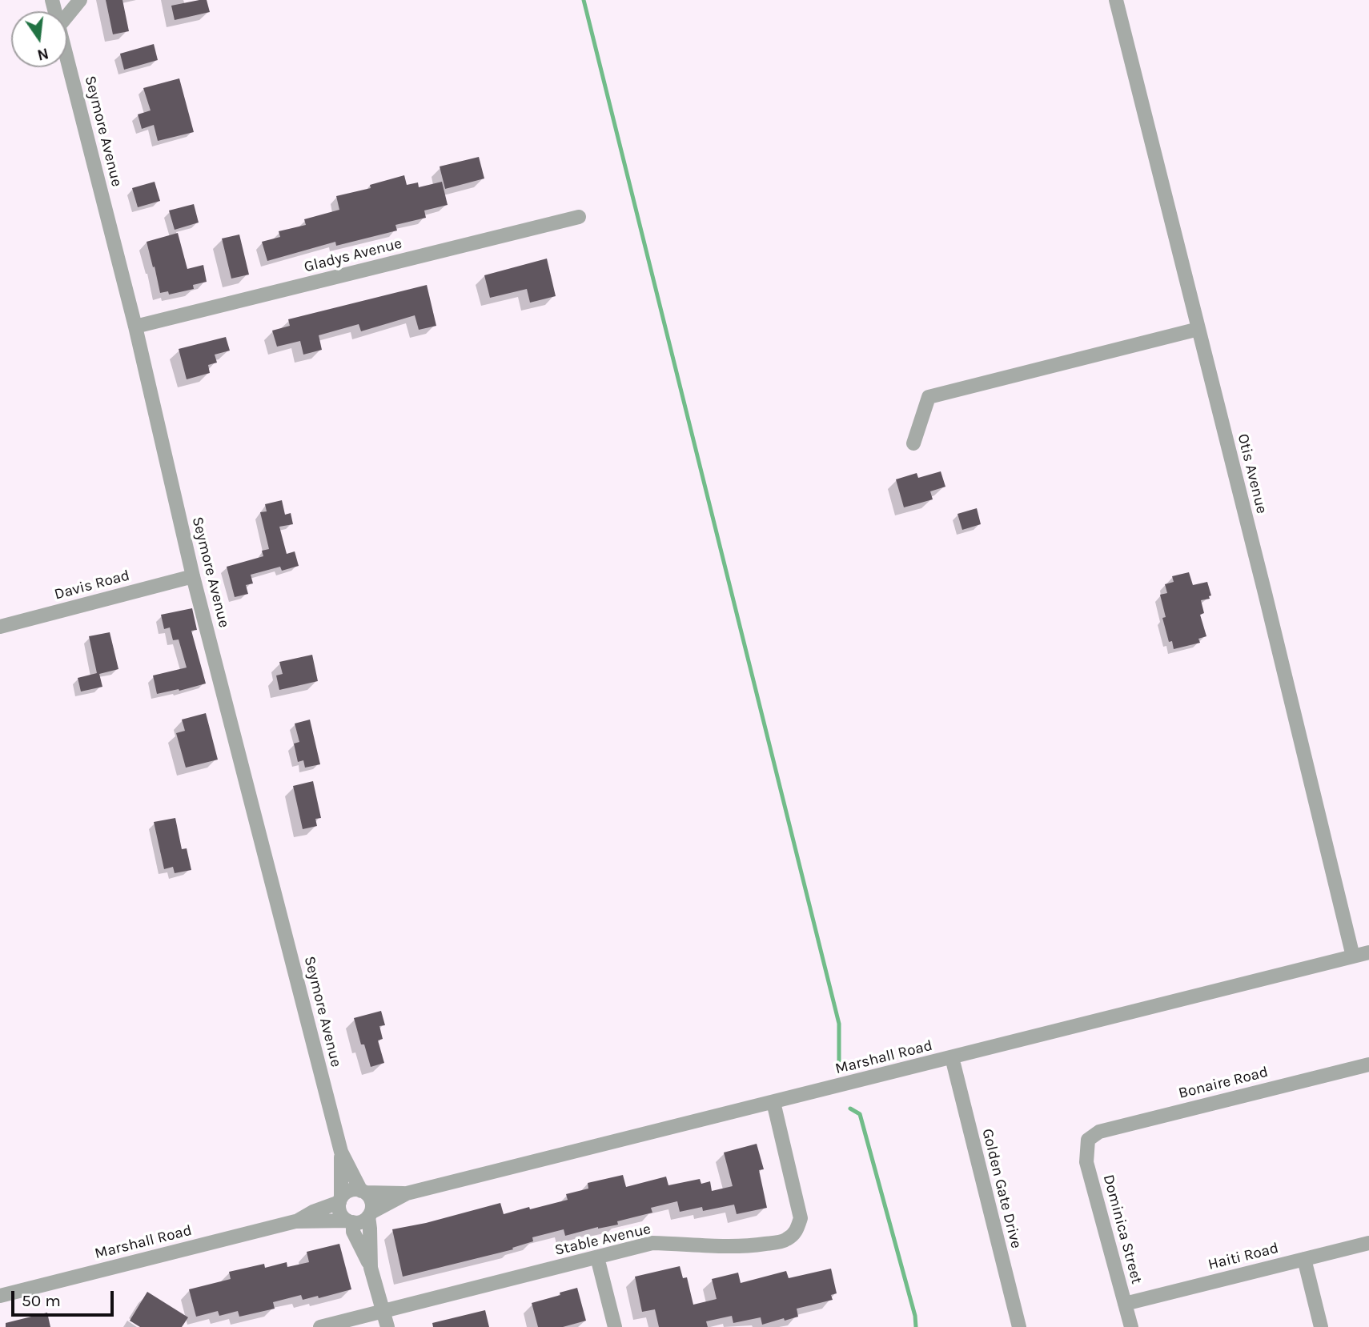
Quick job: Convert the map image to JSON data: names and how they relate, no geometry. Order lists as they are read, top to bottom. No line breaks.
{"streets":{"street":["Seymore Avenue","Gladys Avenue","Otis Avenue","Davis Road","Marshall Road","Bonaire Road","Golden Gate Drive","Dominica Street","Stable Avenue","Haiti Road"]},"crossings":[["Seymore Avenue","Gladys Avenue"],["Seymore Avenue","Davis Road"],["Seymore Avenue","Marshall Road"],["Otis Avenue","Marshall Road"],["Marshall Road","Golden Gate Drive"],["Marshall Road","Stable Avenue"],["Bonaire Road","Dominica Street"],["Dominica Street","Haiti Road"]],"scale_bar":"50 m","north":"bottom"}
